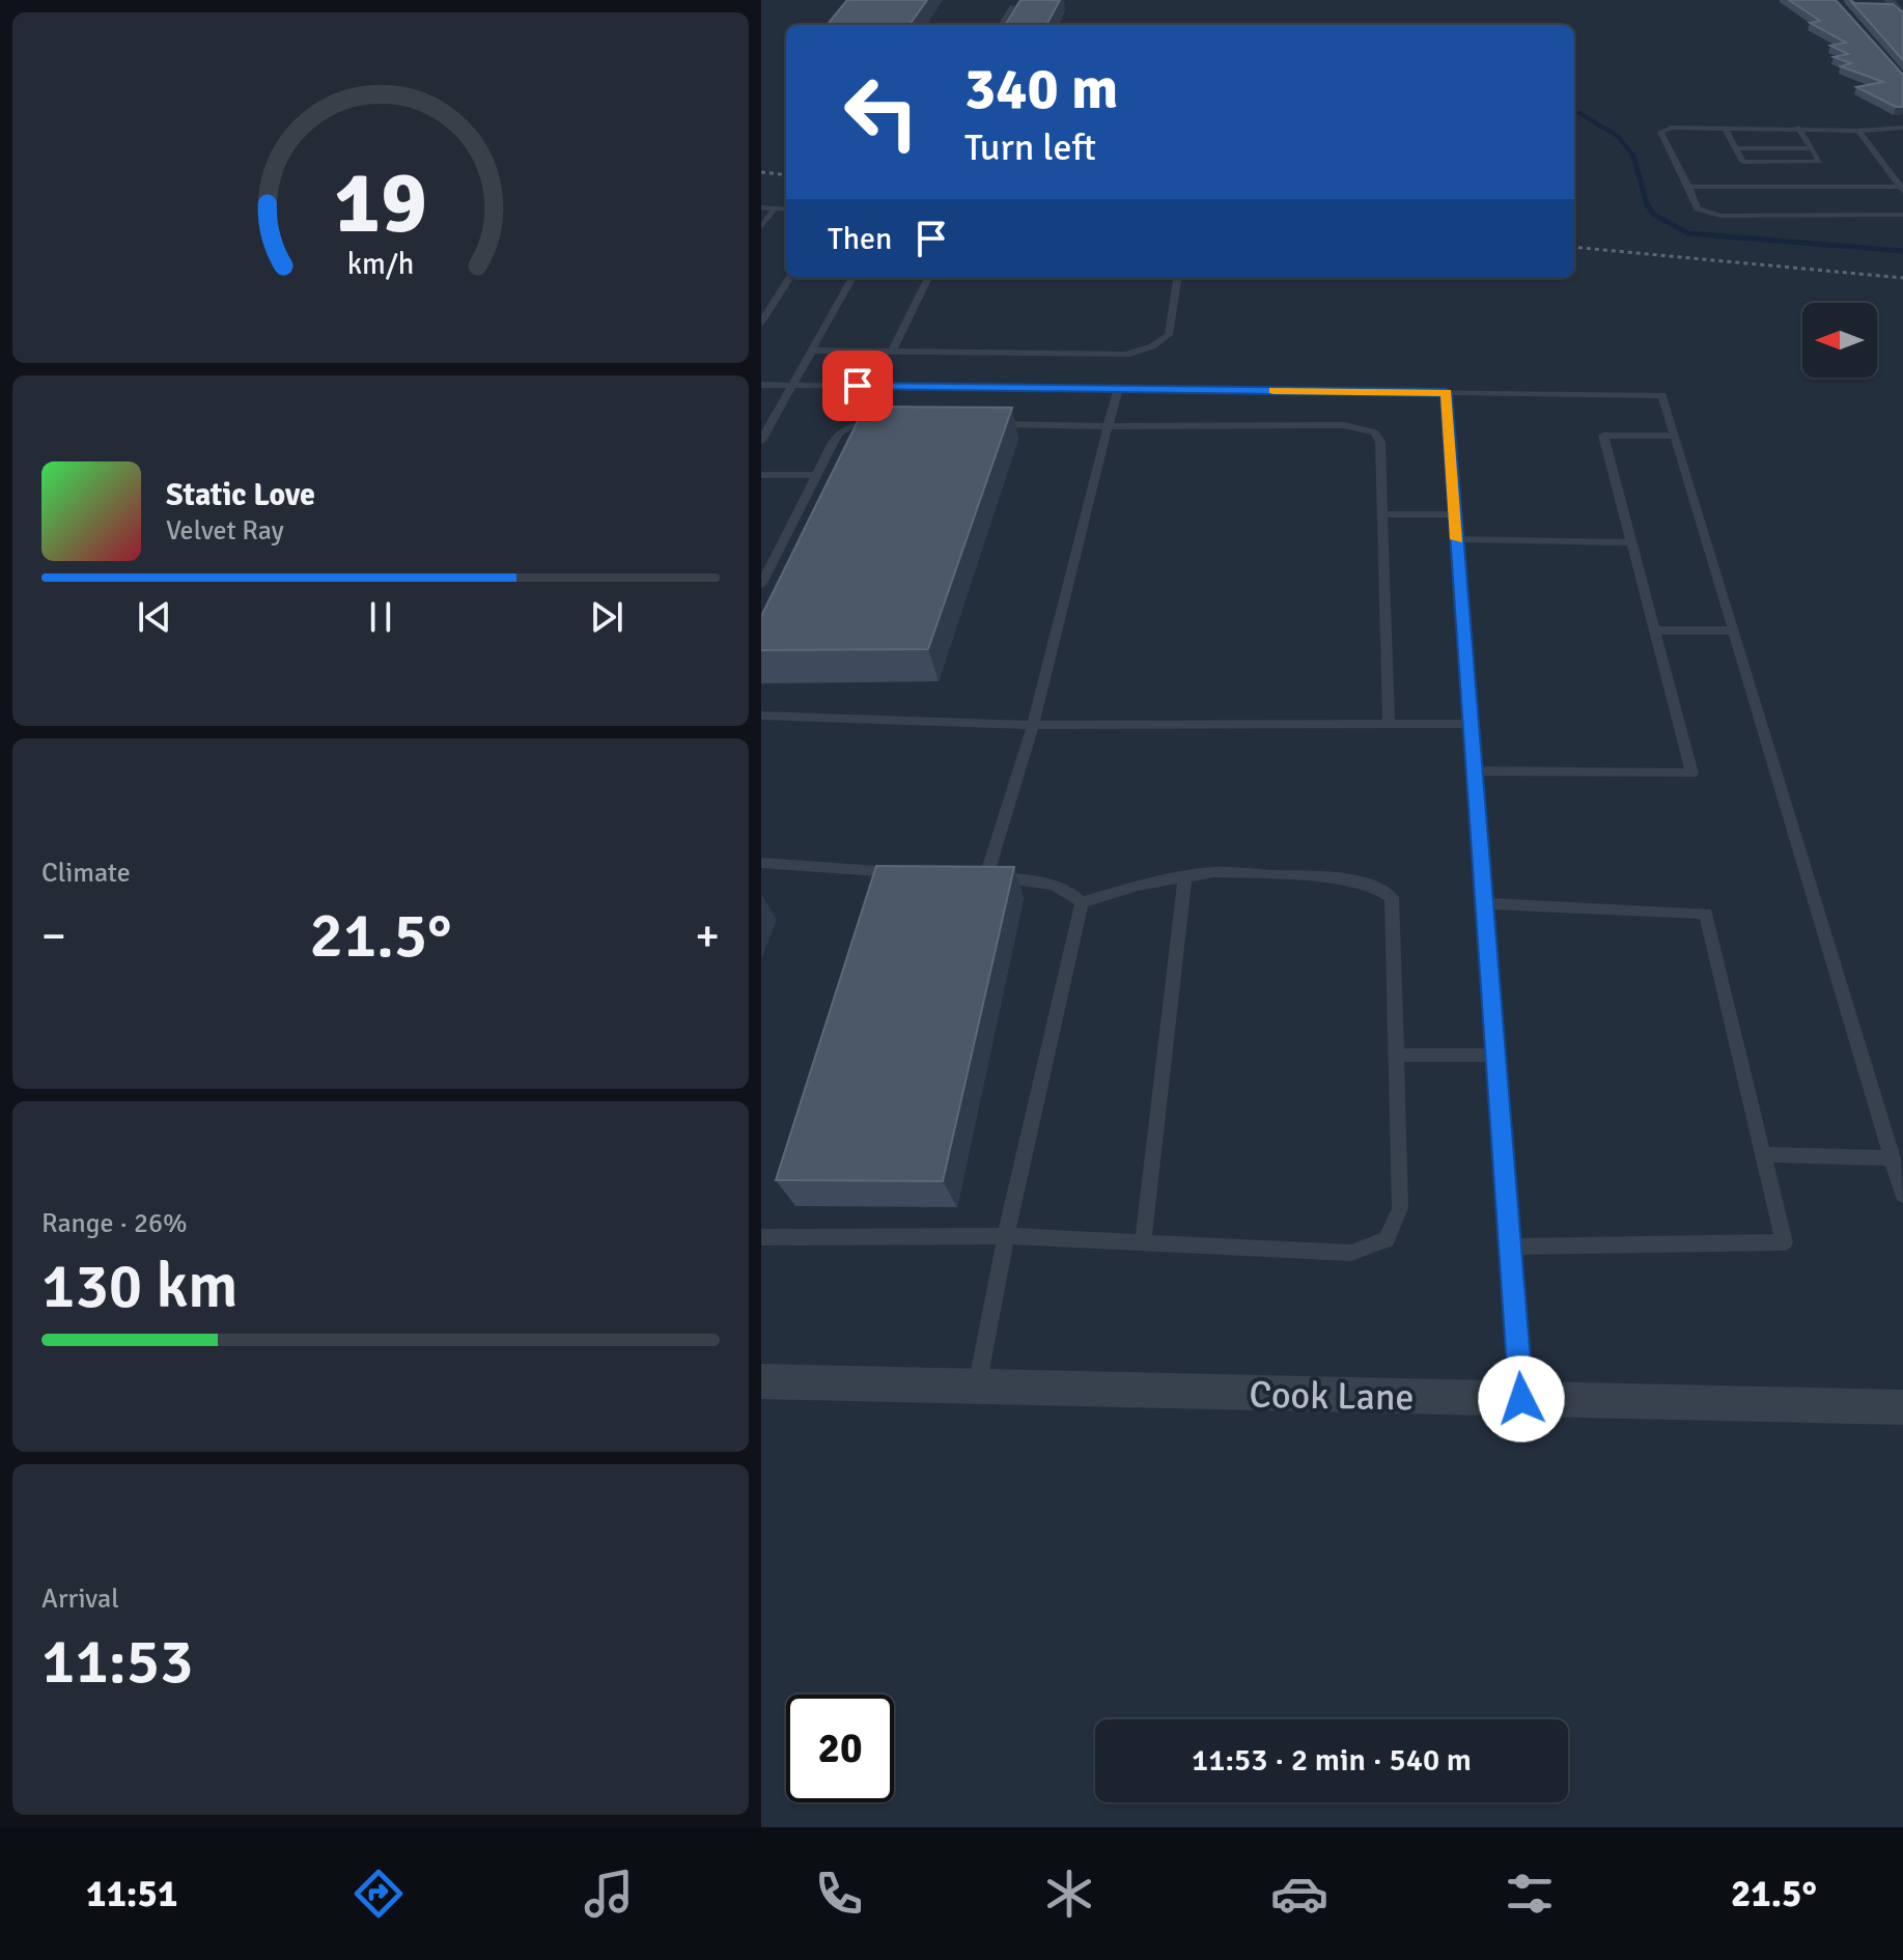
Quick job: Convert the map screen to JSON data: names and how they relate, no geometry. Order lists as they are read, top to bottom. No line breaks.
{"streets":{"street":["Cook Lane"]},"north":"left","page":{"turn":["340 m","Turn left"],"then":"Then","song":["Static Love","Velvet Ray"],"tile":["Climate",["Range · 26%","130 km"],["Arrival","11:53"]],"heat":["−","21.5°","+"],"limit":"20","trip":"11:53 · 2 min · 540 m","tabs":["11:51","21.5°"],"gauge":["19","km/h"]}}
